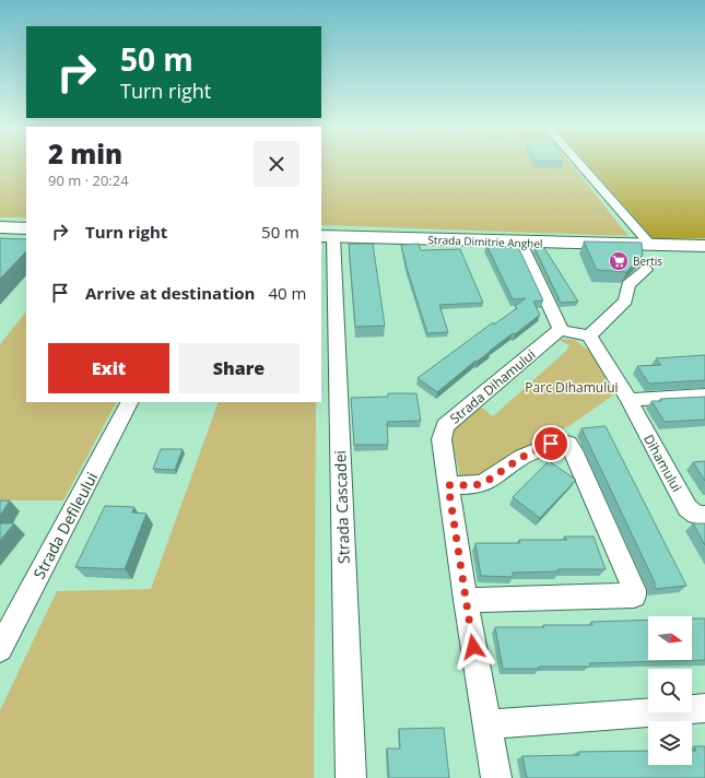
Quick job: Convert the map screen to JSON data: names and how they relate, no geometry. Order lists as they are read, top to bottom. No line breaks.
{"streets":{"street":["Strada Dimitrie Anghel","Strada Dihamului","Dihamului","Strada Cascadei","Strada Defileului"]},"crossings":[["Strada Dimitrie Anghel","Strada Cascadei"]],"parks":["Parc Dihamului"],"places":{"supermarket":["Bertis"]},"north":"right","page":{"turn":["50 m","Turn right"],"heading":["2 min","90 m · 20:24"],"list":[{"name":"Turn right","value":"50 m"},{"name":"Arrive at destination","value":"40 m"}],"buttons":["Exit","Share"]}}
